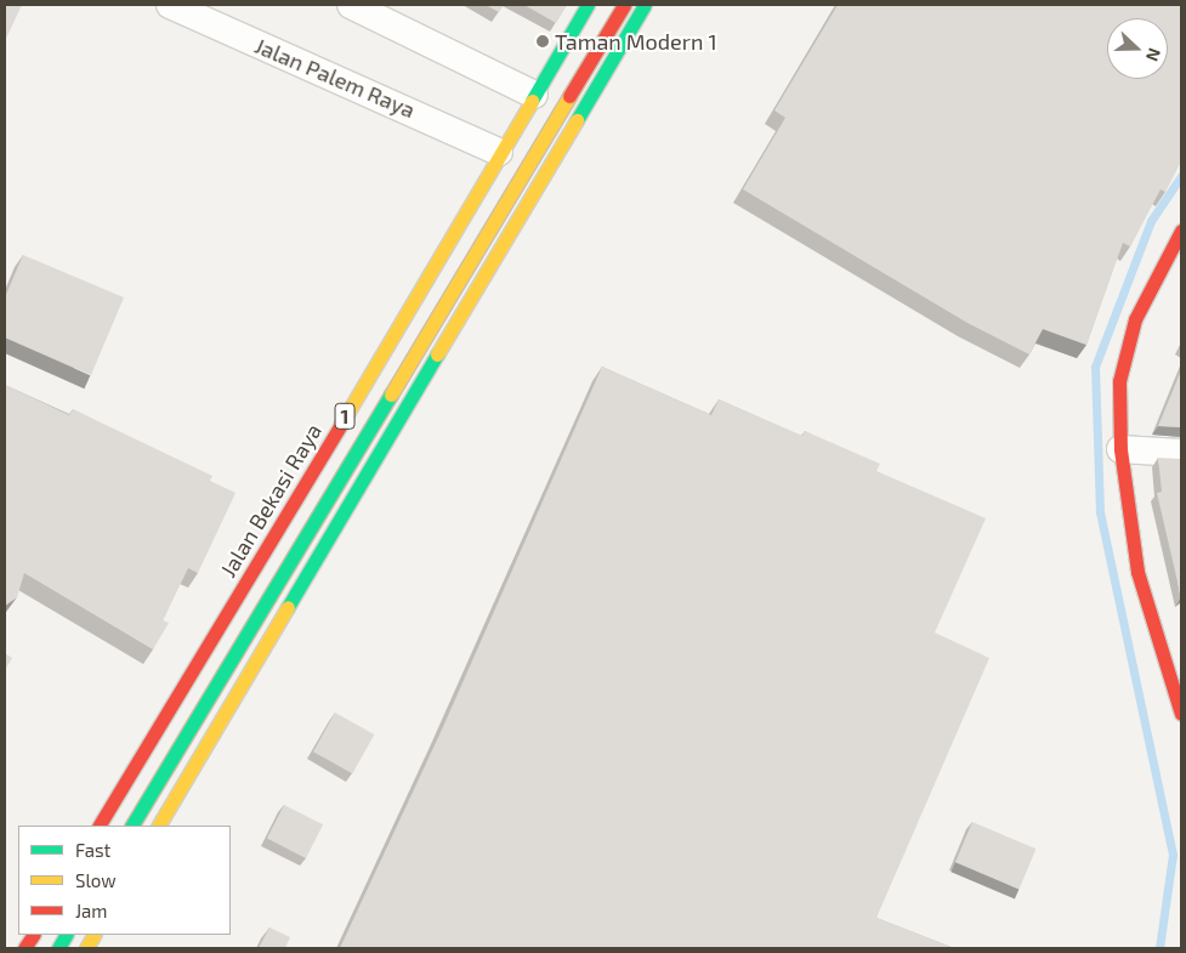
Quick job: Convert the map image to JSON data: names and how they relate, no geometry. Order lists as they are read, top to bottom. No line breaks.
{"streets":{"main road":["1","Jalan Bekasi Raya"],"street":["Jalan Palem Raya"]},"crossings":[["Jalan Palem Raya","Jalan Bekasi Raya"]],"places":["Taman Modern 1"],"legend":["Fast","Slow","Jam"],"north":"right"}
